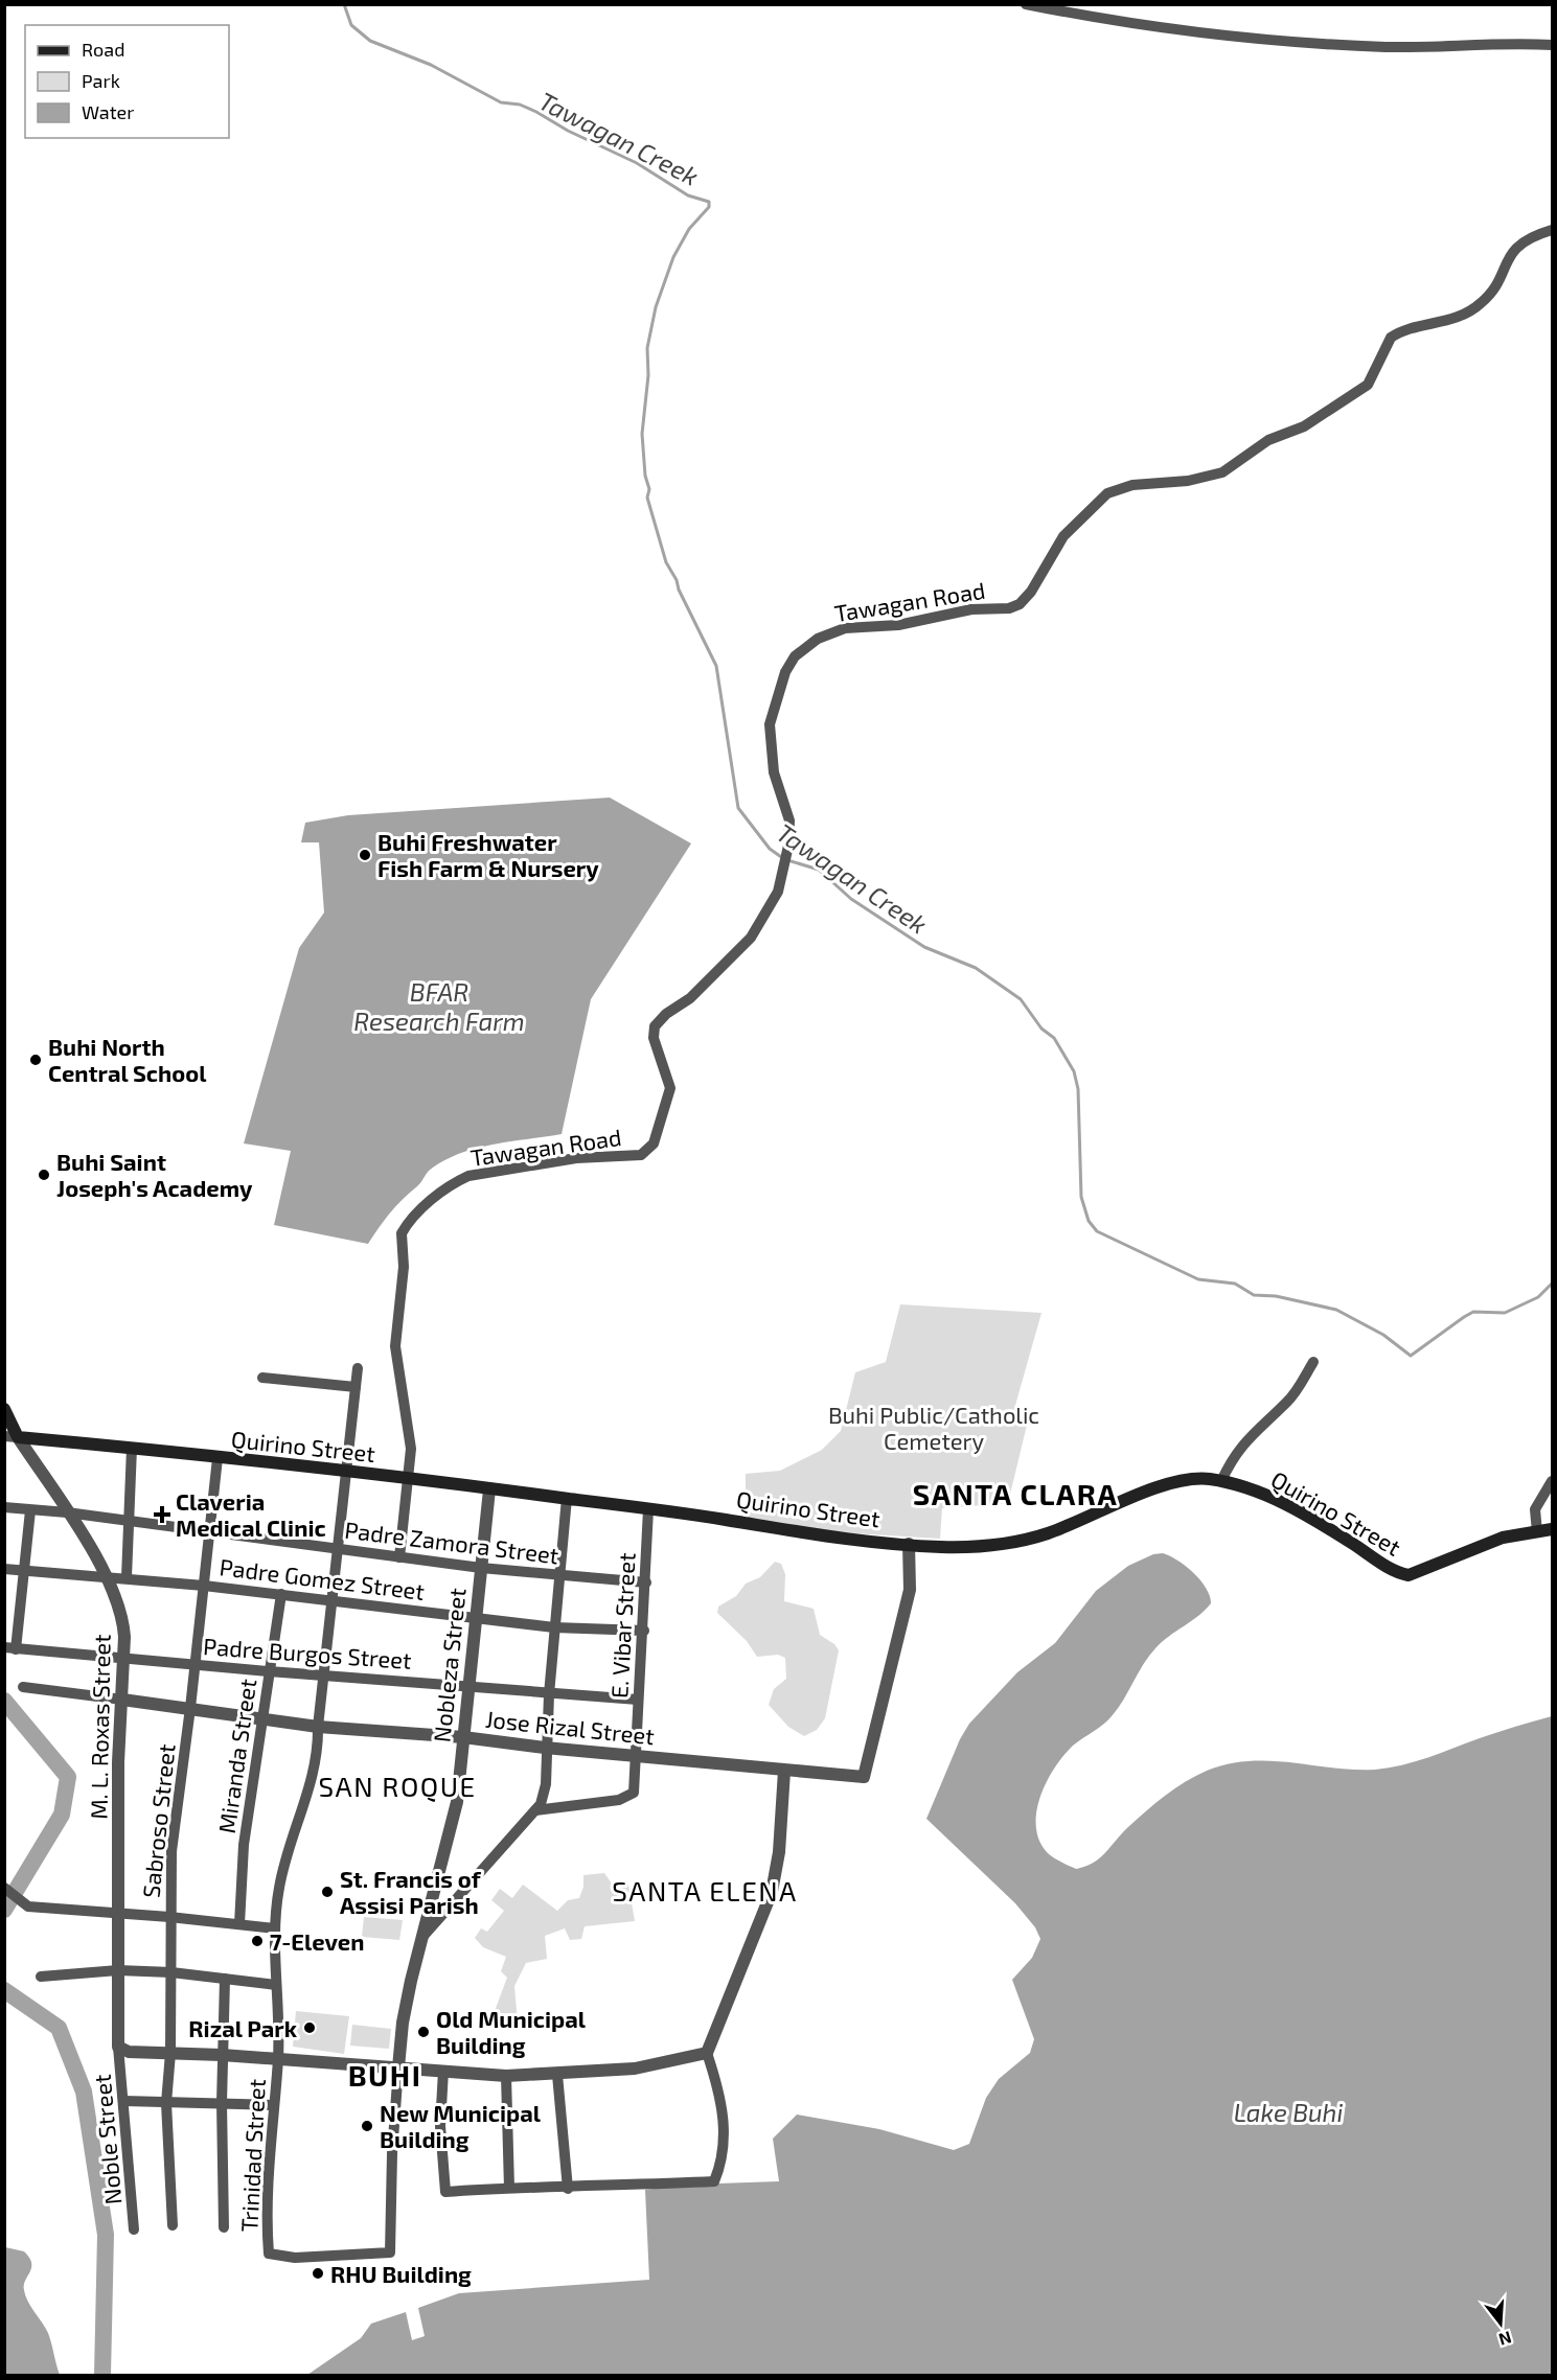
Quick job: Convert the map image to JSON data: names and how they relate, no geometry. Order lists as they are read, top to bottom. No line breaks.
{"streets":{"main road":["Quirino Street"],"street":["Tawagan Road","Padre Zamora Street","Padre Gomez Street","E. Vibar Street","Padre Burgos Street","Nobleza Street","M. L. Roxas Street","Jose Rizal Street","Miranda Street","Sabroso Street","Noble Street","Trinidad Street"]},"crossings":[["Tawagan Road","Quirino Street"],["Tawagan Road","Padre Zamora Street"],["Quirino Street","E. Vibar Street"],["Quirino Street","Nobleza Street"],["Quirino Street","M. L. Roxas Street"],["Quirino Street","Jose Rizal Street"],["Quirino Street","Sabroso Street"],["Quirino Street","Trinidad Street"],["Padre Zamora Street","E. Vibar Street"],["Padre Zamora Street","Nobleza Street"],["Padre Zamora Street","M. L. Roxas Street"],["Padre Zamora Street","Sabroso Street"],["Padre Zamora Street","Trinidad Street"],["Padre Gomez Street","E. Vibar Street"],["Padre Gomez Street","Nobleza Street"],["Padre Gomez Street","M. L. Roxas Street"],["Padre Gomez Street","Miranda Street"],["Padre Gomez Street","Sabroso Street"],["Padre Gomez Street","Trinidad Street"],["E. Vibar Street","Padre Burgos Street"],["E. Vibar Street","Jose Rizal Street"],["Padre Burgos Street","Nobleza Street"],["Padre Burgos Street","M. L. Roxas Street"],["Padre Burgos Street","Miranda Street"],["Padre Burgos Street","Sabroso Street"],["Padre Burgos Street","Trinidad Street"],["Nobleza Street","Jose Rizal Street"],["Nobleza Street","Trinidad Street"],["M. L. Roxas Street","Jose Rizal Street"],["M. L. Roxas Street","Noble Street"],["Jose Rizal Street","Miranda Street"],["Jose Rizal Street","Sabroso Street"],["Jose Rizal Street","Trinidad Street"]],"districts":["SANTA CLARA","SAN ROQUE","SANTA ELENA","BUHI"],"water":["Tawagan Creek","BFAR Research Farm","Lake Buhi"],"parks":["Buhi Public/Catholic Cemetery"],"places":{"other":["Buhi Freshwater Fish Farm & Nursery","Buhi North Central School","Buhi Saint Joseph's Academy","St. Francis of Assisi Parish","7-Eleven","Rizal Park","Old Municipal Building","New Municipal Building","RHU Building"],"health":["Claveria Medical Clinic"]},"legend":["Road","Park","Water"],"north":"bottom"}
